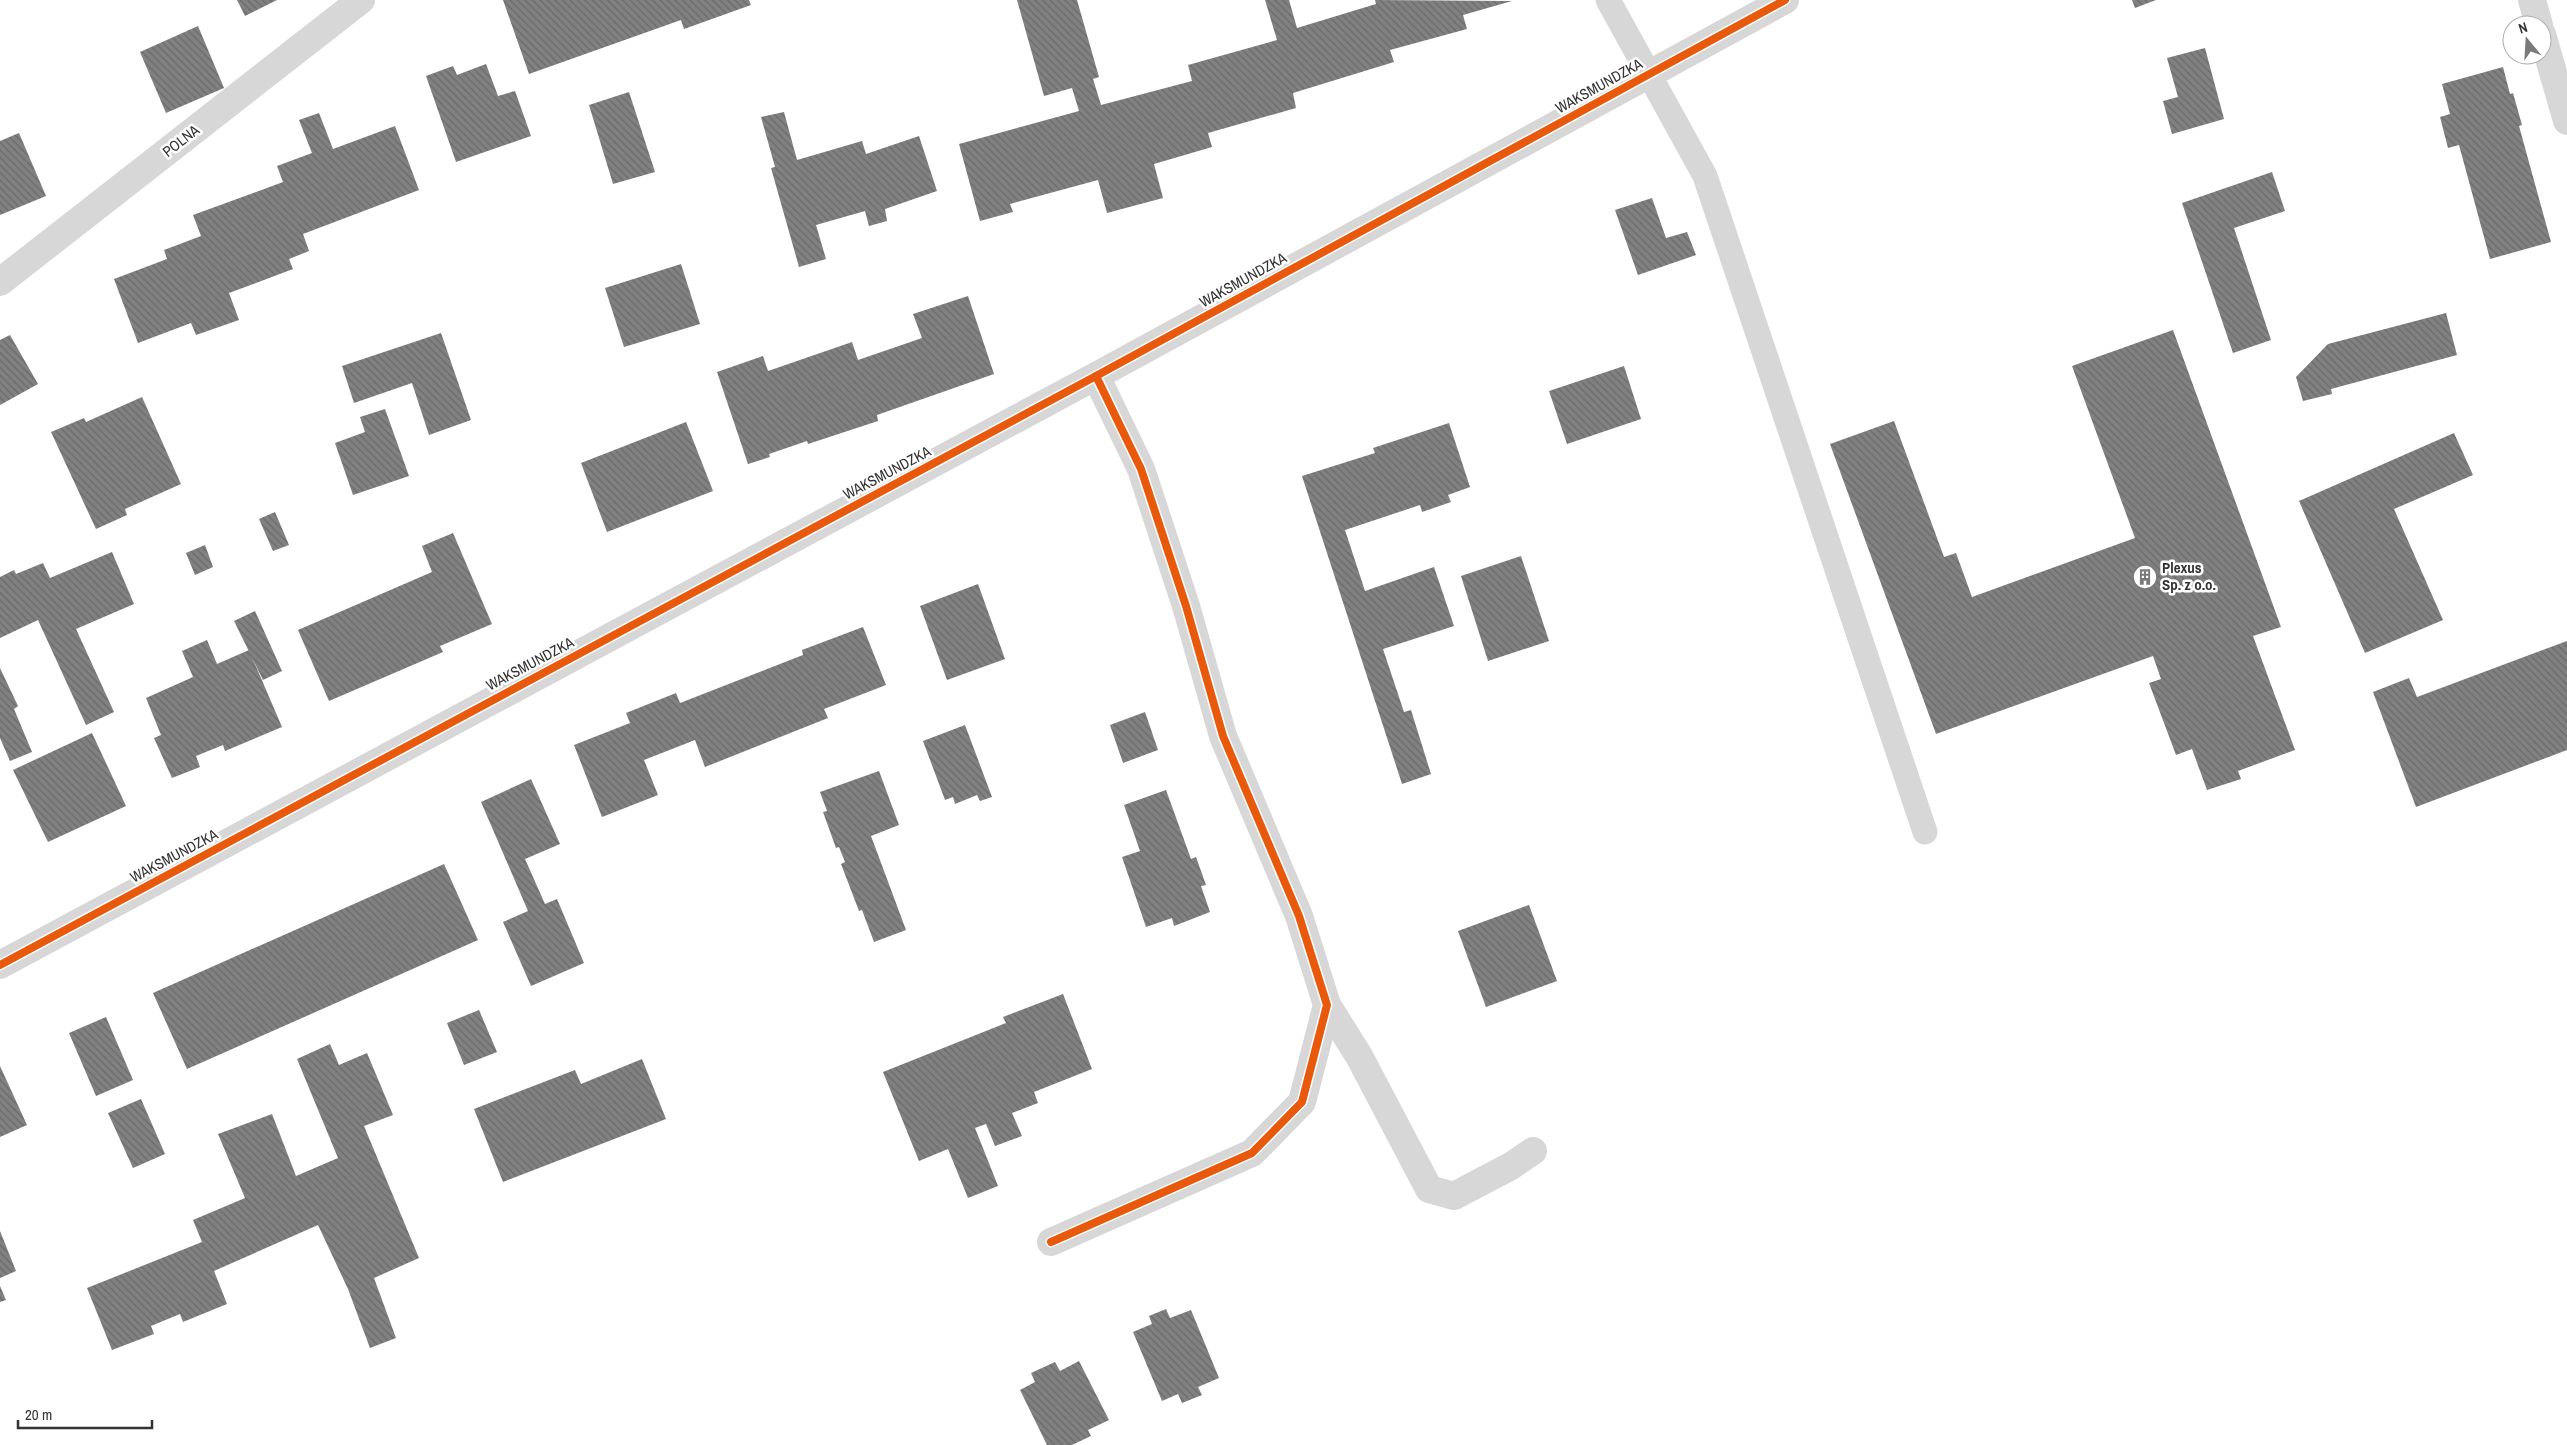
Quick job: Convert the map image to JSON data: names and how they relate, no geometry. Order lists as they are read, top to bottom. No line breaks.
{"streets":{"street":["WAKSMUNDZKA","POLNA"]},"places":{"building":["Plexus Sp. z o.o."]},"scale_bar":"20 m","north":"top"}
